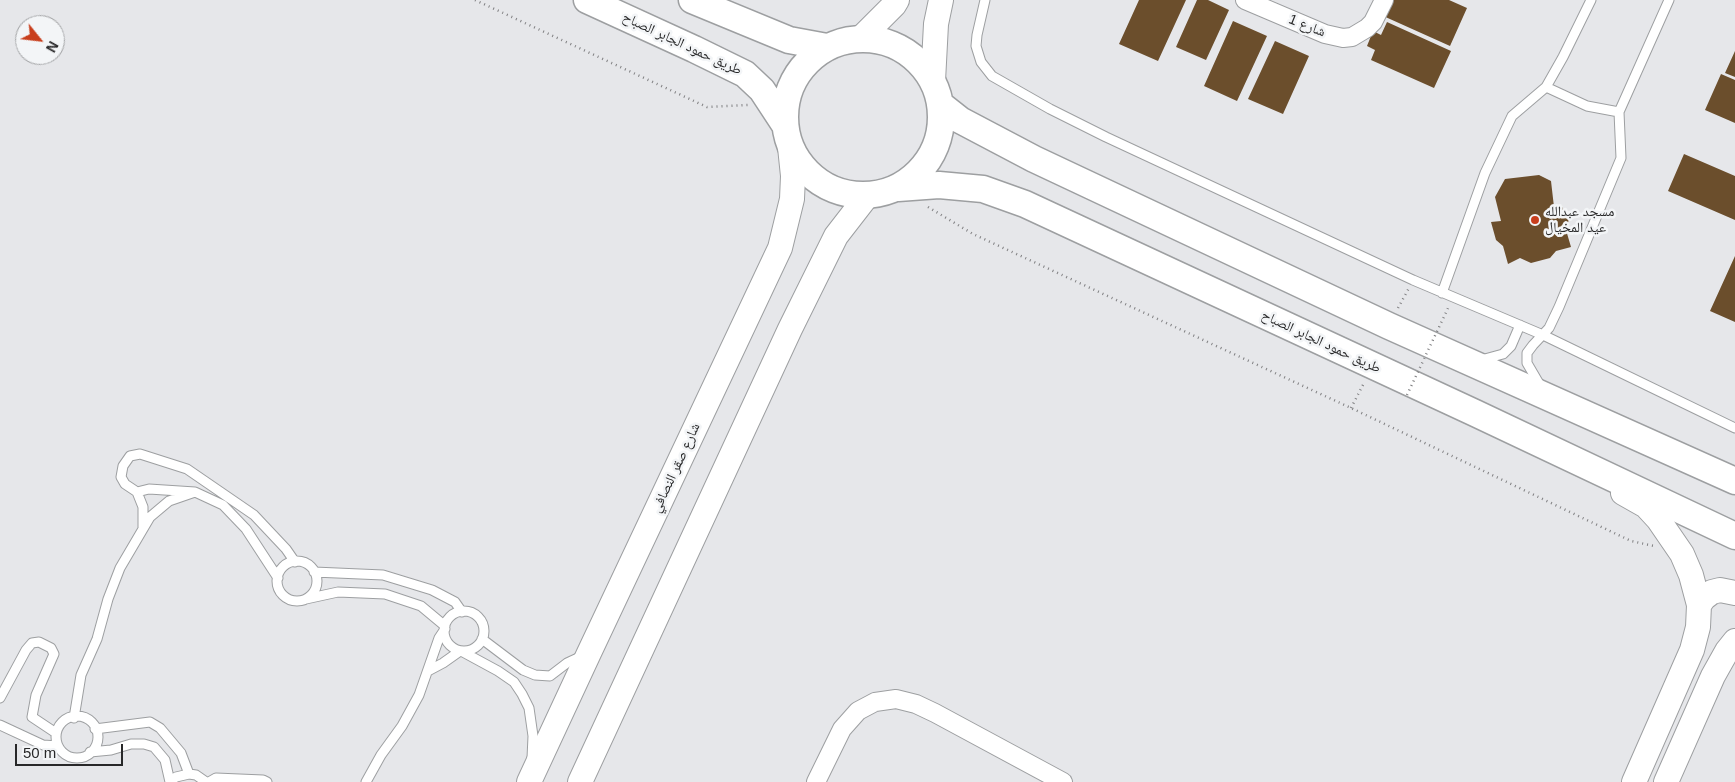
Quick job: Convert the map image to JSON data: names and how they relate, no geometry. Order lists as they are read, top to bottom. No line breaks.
{"streets":{"main road":["طريق حمود الجابر الصباح","شارع صقر النصافي"],"street":["شارع 1"]},"crossings":[["طريق حمود الجابر الصباح","شارع صقر النصافي"]],"places":["مسجد عبدالله عيد المخيال"],"scale_bar":"50 m","north":"bottom right"}
